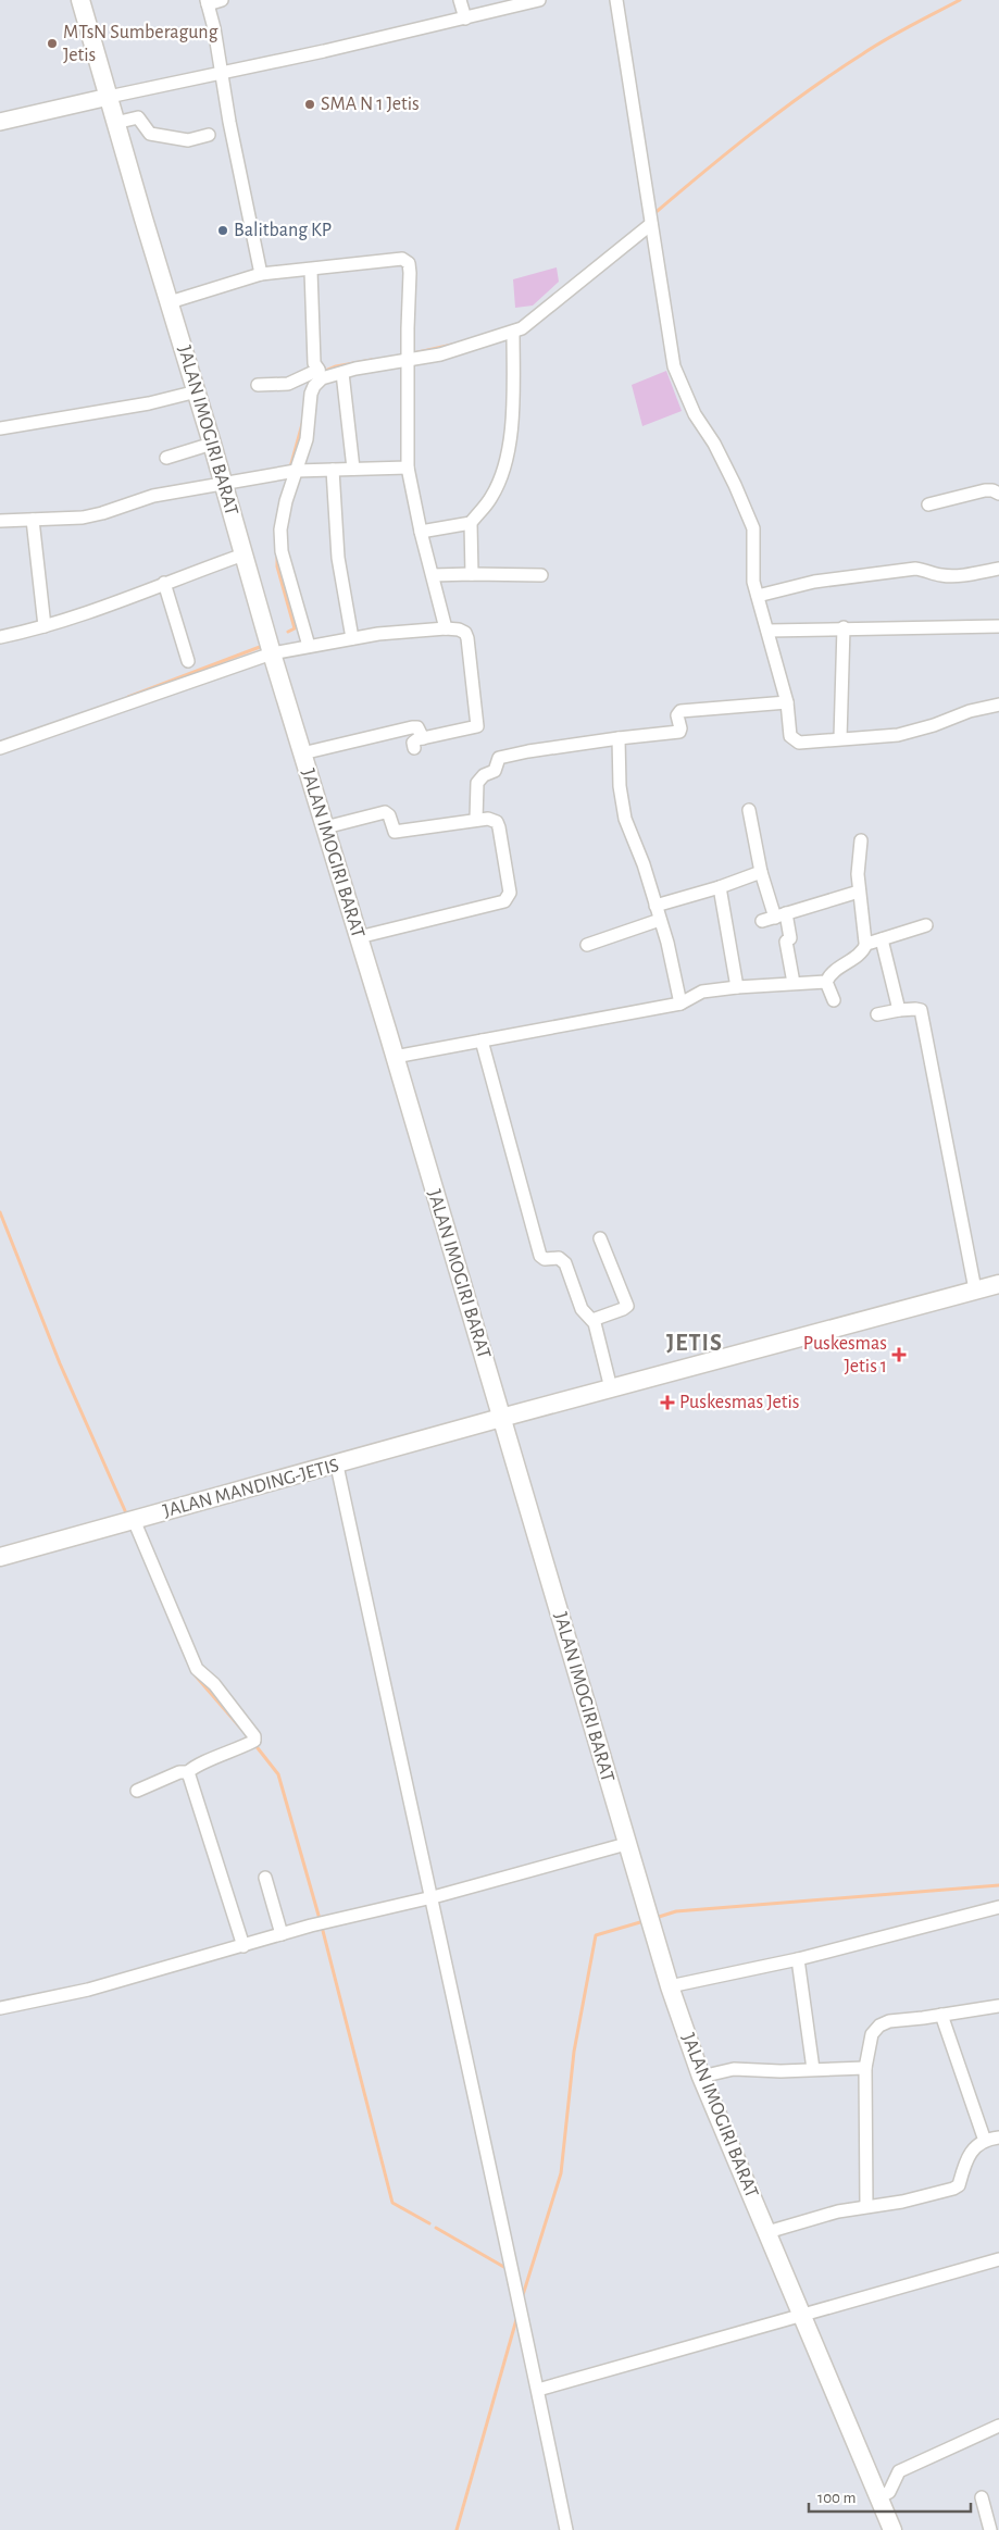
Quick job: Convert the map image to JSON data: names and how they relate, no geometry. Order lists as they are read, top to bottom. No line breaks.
{"streets":{"main road":["JALAN IMOGIRI BARAT","JALAN MANDING-JETIS"]},"crossings":[["JALAN IMOGIRI BARAT","JALAN MANDING-JETIS"]],"districts":["JETIS"],"places":{"other":["MTsN Sumberagung Jetis","SMA N 1 Jetis","Balitbang KP"],"health":["Puskesmas Jetis 1","Puskesmas Jetis"]},"scale_bar":"100 m"}
